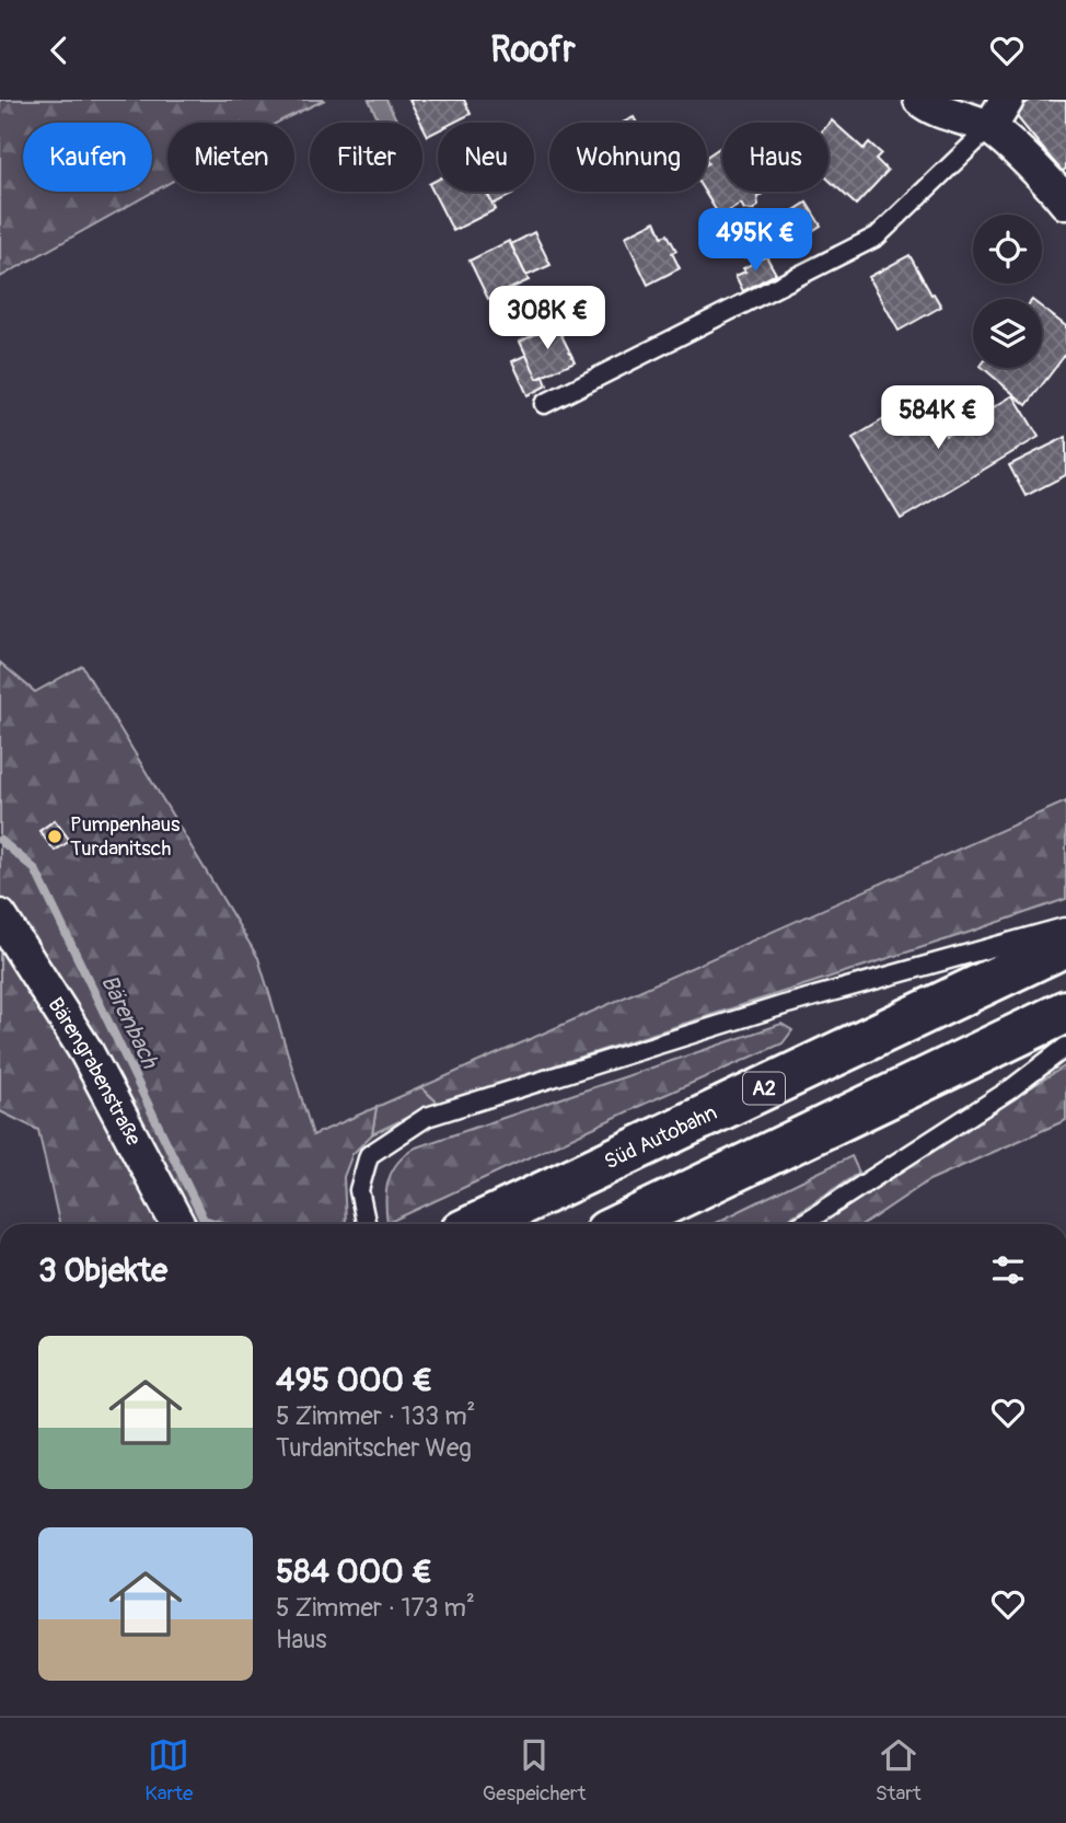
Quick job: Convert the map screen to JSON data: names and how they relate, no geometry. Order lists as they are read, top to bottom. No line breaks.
{"streets":{"highway":["A2","Süd Autobahn"],"street":["Bärengrabenstraße"]},"water":["Bärenbach"],"places":["Pumpenhaus Turdanitsch"],"page":{"header":"Roofr","chip":["Kaufen","Mieten","Filter","Neu","Wohnung","Haus"],"price":["495K €","308K €","584K €"],"heading":"3 Objekte","list":[{"name":"495 000 €","note":"5 Zimmer · 133 m² · Turdanitscher Weg"},{"name":"584 000 €","note":"5 Zimmer · 173 m² · Haus"}],"tabs":["Karte","Gespeichert","Start"]}}
